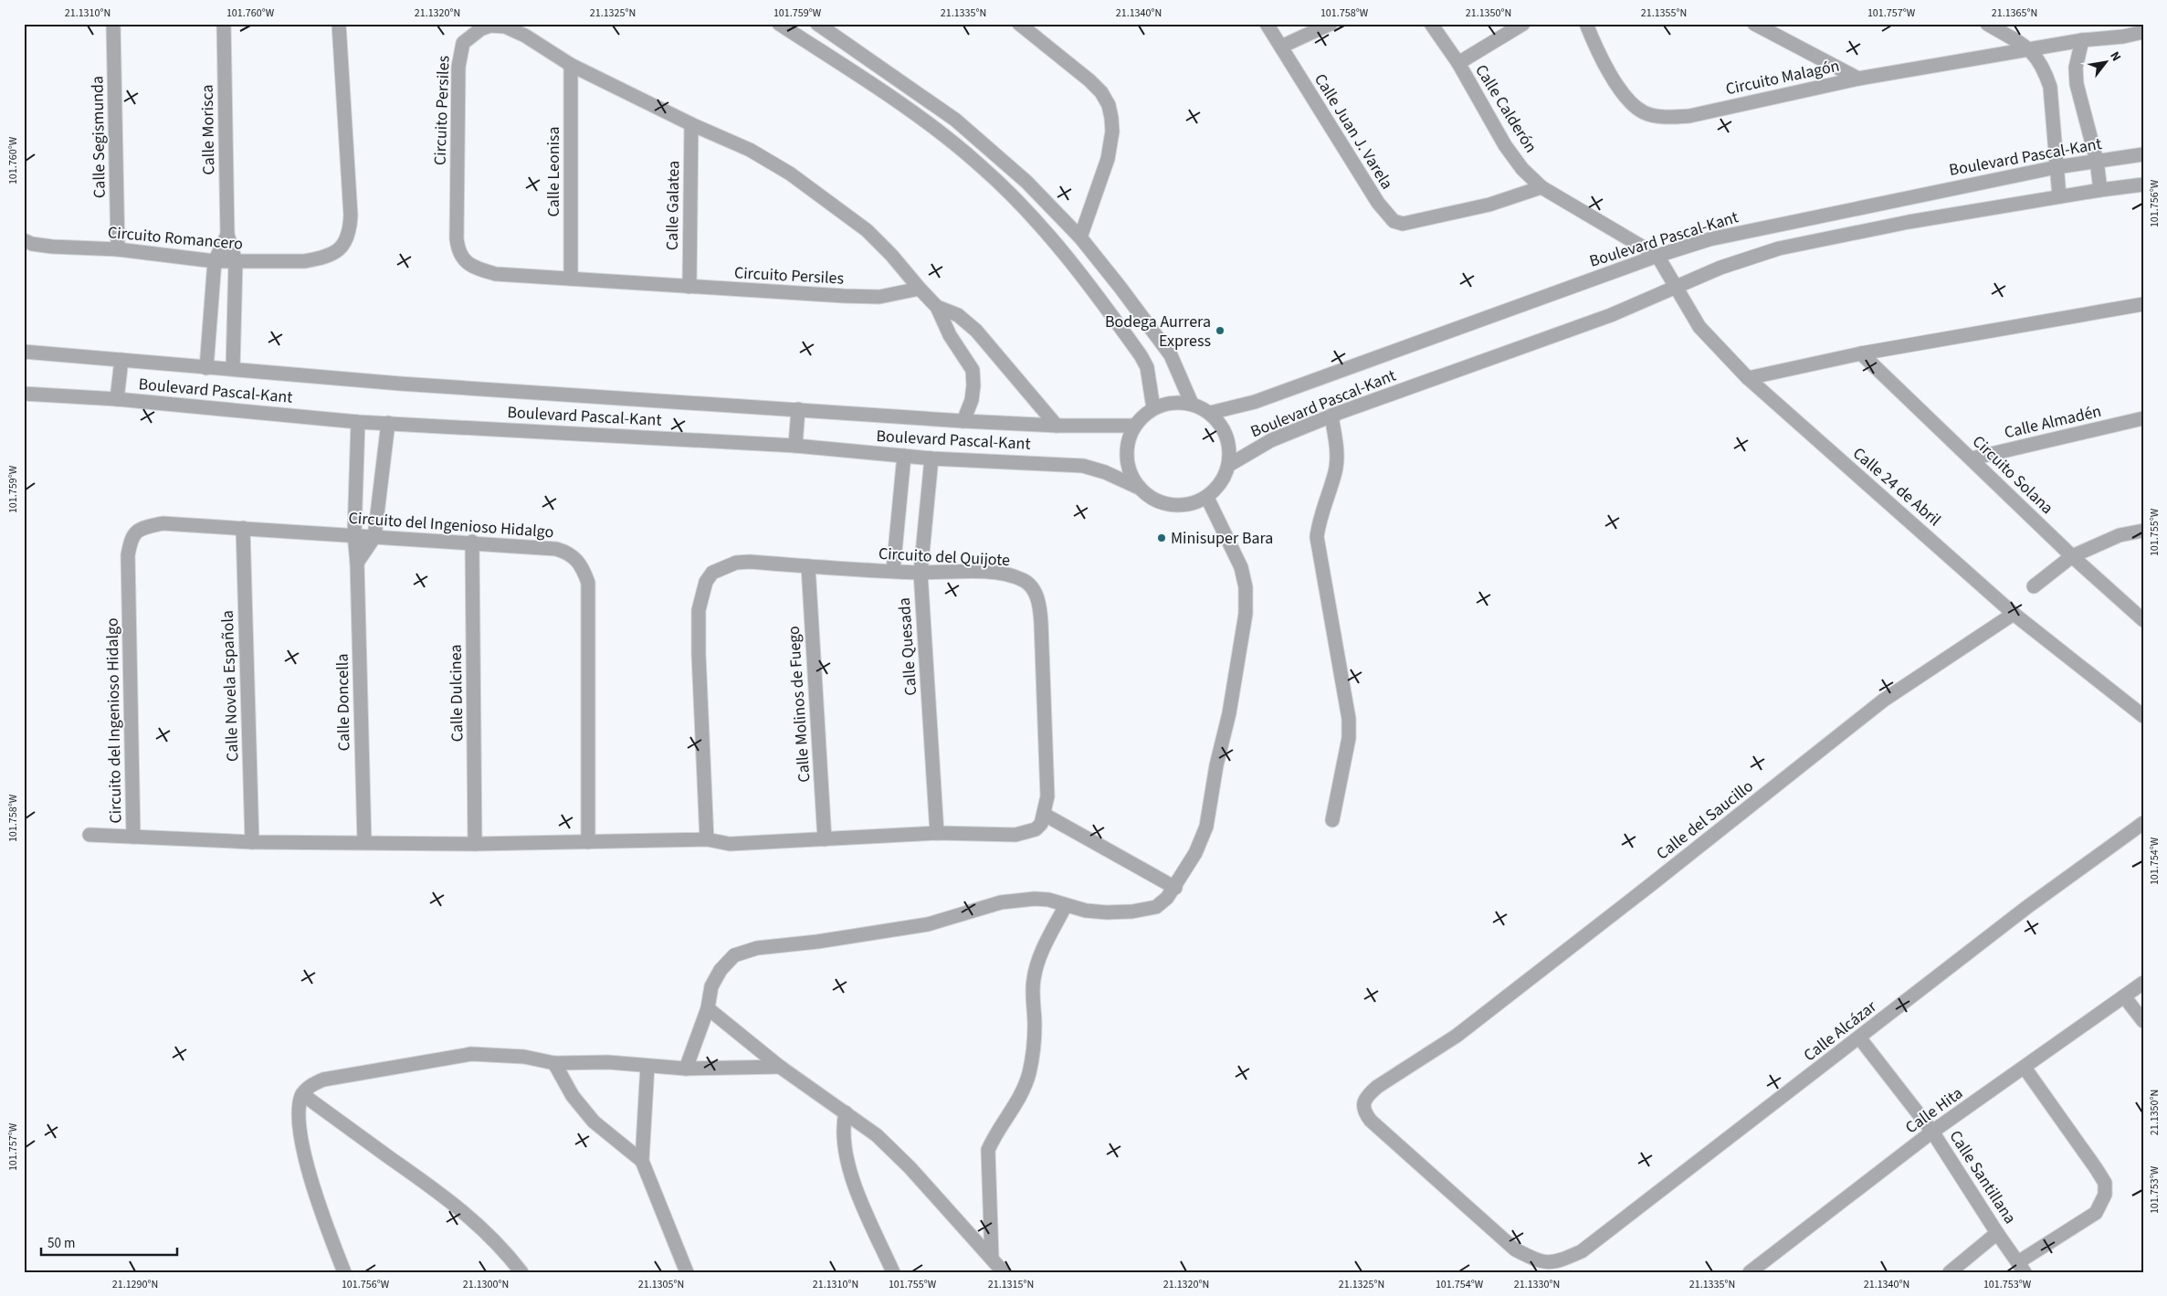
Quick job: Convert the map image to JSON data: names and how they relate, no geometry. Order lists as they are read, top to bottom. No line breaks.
{"streets":{"street":["Circuito Malagón","Calle Calderón","Circuito Persiles","Calle Morisca","Calle Juan J. Varela","Calle Segismunda","Boulevard Pascal-Kant","Calle Leonisa","Calle Galatea","Circuito Romancero","Calle Almadén","Circuito Solana","Calle 24 de Abril","Circuito del Ingenioso Hidalgo","Circuito del Quijote","Calle Quesada","Calle Novela Española","Calle Dulcinea","Calle Doncella","Calle Molinos de Fuego","Calle del Saucillo","Calle Alcázar","Calle Hita","Calle Santillana"]},"crossings":[["Calle Calderón","Calle Juan J. Varela"],["Calle Calderón","Boulevard Pascal-Kant"],["Calle Calderón","Calle 24 de Abril"],["Circuito Persiles","Boulevard Pascal-Kant"],["Circuito Persiles","Calle Leonisa"],["Circuito Persiles","Calle Galatea"],["Calle Morisca","Boulevard Pascal-Kant"],["Calle Morisca","Circuito Romancero"],["Calle Segismunda","Circuito Romancero"],["Boulevard Pascal-Kant","Calle 24 de Abril"],["Boulevard Pascal-Kant","Calle Quesada"],["Boulevard Pascal-Kant","Calle Doncella"],["Calle Almadén","Circuito Solana"],["Calle 24 de Abril","Calle del Saucillo"],["Circuito del Ingenioso Hidalgo","Calle Novela Española"],["Circuito del Ingenioso Hidalgo","Calle Dulcinea"],["Circuito del Ingenioso Hidalgo","Calle Doncella"],["Circuito del Quijote","Calle Quesada"],["Circuito del Quijote","Calle Molinos de Fuego"],["Calle del Saucillo","Calle Alcázar"],["Calle Alcázar","Calle Santillana"],["Calle Hita","Calle Santillana"]],"places":["Bodega Aurrera Express","Minisuper Bara"],"scale_bar":"50 m","north":"top right","coordinates":["21.1310°N","101.760°W","21.1320°N","21.1325°N","101.759°W","21.1335°N","21.1340°N","101.758°W","21.1350°N","21.1355°N","101.757°W","21.1365°N","101.756°W","101.755°W","101.754°W","101.753°W","21.1290°N","21.1300°N","21.1305°N","21.1315°N","21.1330°N"]}
